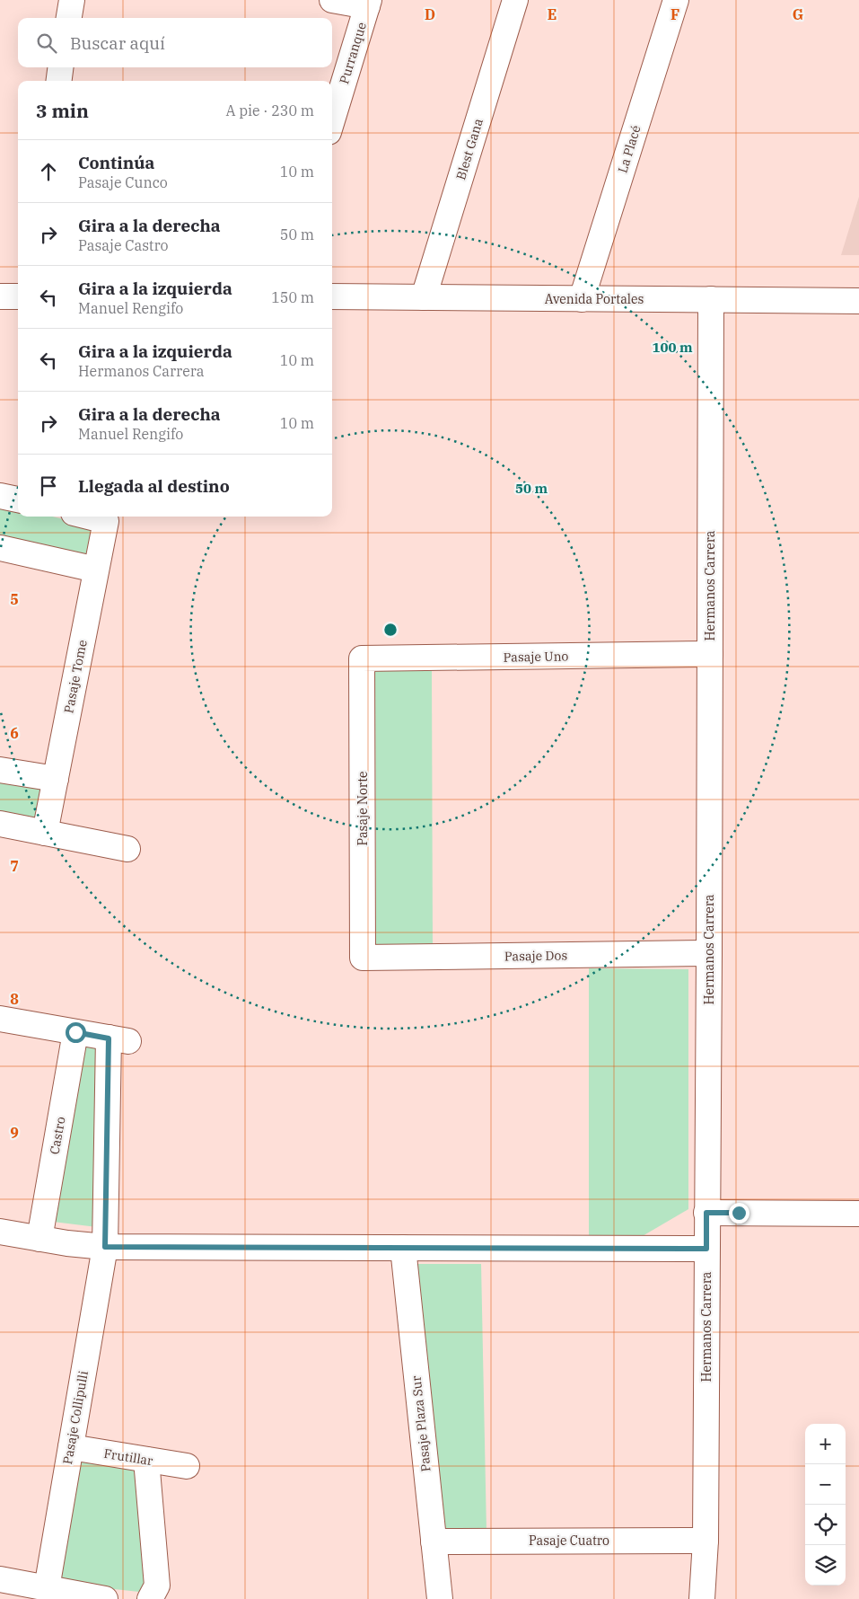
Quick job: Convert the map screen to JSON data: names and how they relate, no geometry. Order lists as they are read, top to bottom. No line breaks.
{"streets":{"street":["Purranque","Blest Gana","La Placé","Avenida Portales","Hermanos Carrera","Pasaje Uno","Pasaje Tome","Pasaje Norte","Pasaje Dos","Castro","Pasaje Collipulli","Pasaje Plaza Sur","Frutillar","Pasaje Cuatro"]},"crossings":[["Blest Gana","Avenida Portales"],["La Placé","Avenida Portales"],["Avenida Portales","Hermanos Carrera"],["Hermanos Carrera","Pasaje Uno"],["Hermanos Carrera","Pasaje Dos"],["Hermanos Carrera","Pasaje Cuatro"],["Pasaje Uno","Pasaje Norte"],["Pasaje Norte","Pasaje Dos"],["Castro","Pasaje Collipulli"],["Pasaje Collipulli","Frutillar"],["Pasaje Plaza Sur","Pasaje Cuatro"]],"page":{"search":"Buscar aquí","heading":["3 min","A pie · 230 m"],"list":[["Continúa","Pasaje Cunco","10 m"],["Gira a la derecha","Pasaje Castro","50 m"],["Gira a la izquierda","Manuel Rengifo","150 m"],["Gira a la izquierda","Hermanos Carrera","10 m"],["Gira a la derecha","Manuel Rengifo","10 m"],"Llegada al destino"],"map_buttons":["+","−"]},"grid":{"columns":["D","E","F","G"],"rows":["5","6","7","8","9"]},"rings":["100 m","50 m"]}
